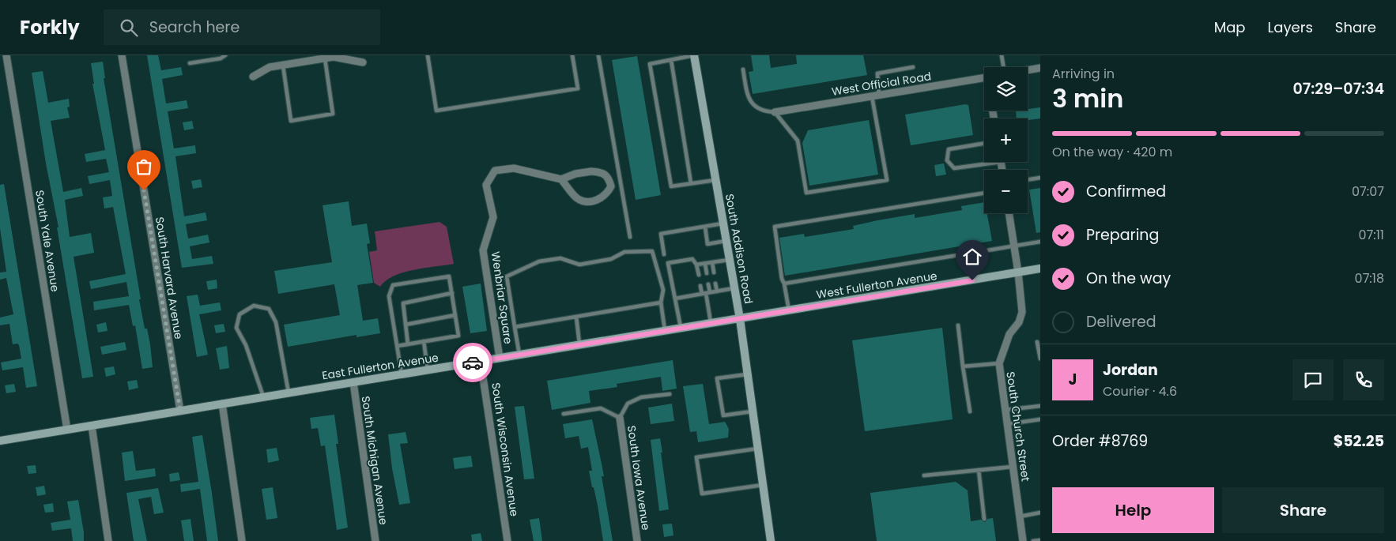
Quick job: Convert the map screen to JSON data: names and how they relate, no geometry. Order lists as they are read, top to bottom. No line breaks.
{"streets":{"street":["West Official Road","South Yale Avenue","South Addison Road","South Harvard Avenue","West Fullerton Avenue","Wenbriar Square","East Fullerton Avenue","South Church Street","South Wisconsin Avenue","South Michigan Avenue","South Iowa Avenue"]},"crossings":[["South Yale Avenue","East Fullerton Avenue"],["South Addison Road","West Fullerton Avenue"],["South Addison Road","East Fullerton Avenue"],["South Harvard Avenue","East Fullerton Avenue"],["West Fullerton Avenue","East Fullerton Avenue"],["West Fullerton Avenue","South Church Street"],["Wenbriar Square","East Fullerton Avenue"],["East Fullerton Avenue","South Wisconsin Avenue"],["East Fullerton Avenue","South Michigan Avenue"]],"page":{"header":"Forkly","search":"Search here","nav":["Map","Layers","Share"],"heading":["3 min","Arriving in","07:29–07:34"],"panel":["Jordan","Courier · 4.6","Order #8769","$52.25"],"map_buttons":["+","−"],"bar":"On the way · 420 m","list":[["Confirmed","07:07"],["Preparing","07:11"],["On the way","07:18"],"Delivered"],"round":"J","buttons":["Help","Share"]}}
